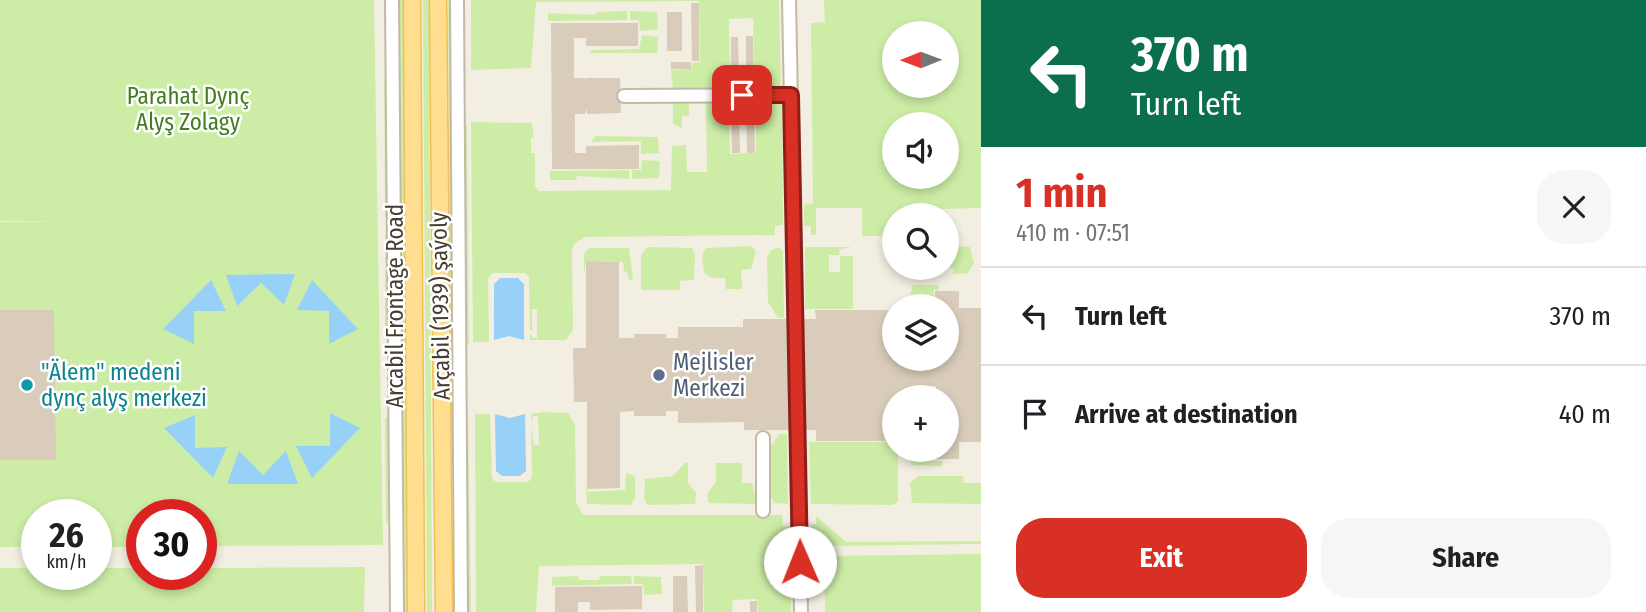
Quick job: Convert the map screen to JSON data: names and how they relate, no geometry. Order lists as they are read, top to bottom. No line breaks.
{"streets":{"main road":["Arçabil (1939) şaýoly"],"street":["Arcabil Frontage Road"]},"parks":["Parahat Dynç Alyş Zolagy"],"places":["Mejlisler Merkezi","\"Älem\" medeni dynç alyş merkezi"],"north":"left","page":{"turn":["370 m","Turn left"],"map_buttons":"+","heading":["1 min","410 m · 07:51"],"list":[{"name":"Turn left","value":"370 m"},{"name":"Arrive at destination","value":"40 m"}],"speed":"26 km/h","limit":"30","buttons":["Exit","Share"]}}
